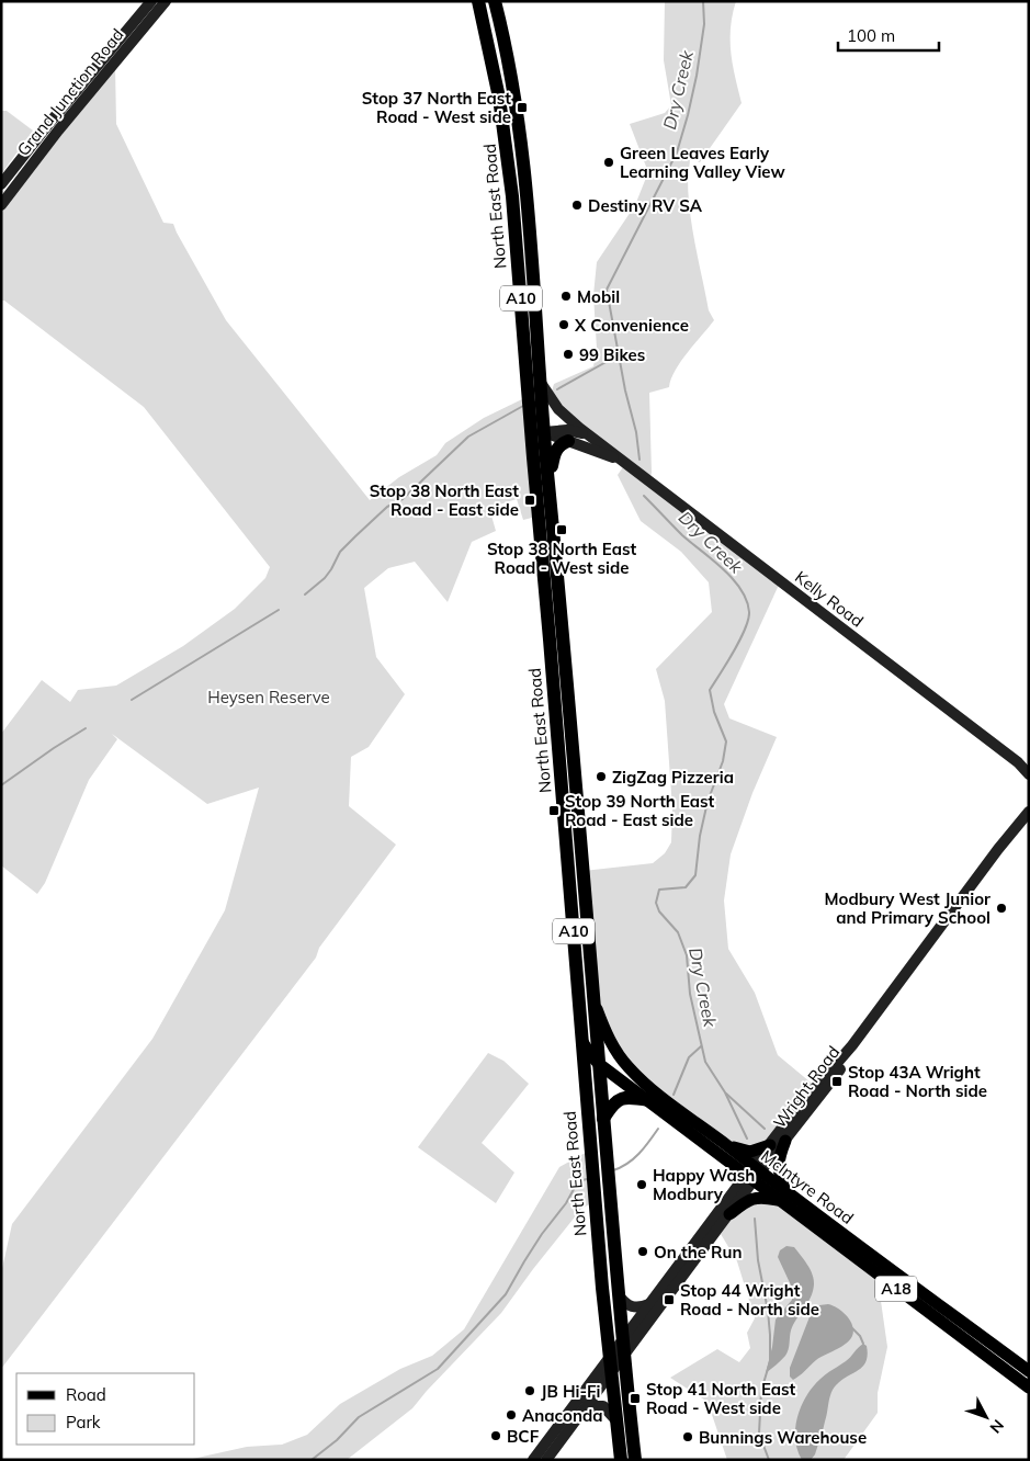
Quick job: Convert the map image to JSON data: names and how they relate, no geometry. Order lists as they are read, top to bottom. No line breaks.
{"streets":{"highway":["North East Road","A10"],"main road":["Grand Junction Road","Kelly Road","Wright Road","McIntyre Road","A18"]},"crossings":[["North East Road","Kelly Road"],["North East Road","Wright Road"],["North East Road","McIntyre Road"],["Wright Road","McIntyre Road"]],"water":["Dry Creek"],"parks":["Heysen Reserve"],"places":{"transit":["Stop 37 North East Road - West side","Stop 38 North East Road - East side","Stop 38 North East Road - West side","Stop 39 North East Road - East side","Stop 43A Wright Road - North side","Stop 44 Wright Road - North side","Stop 41 North East Road - West side"],"other":["Green Leaves Early Learning Valley View","Destiny RV SA","Mobil","X Convenience","99 Bikes","ZigZag Pizzeria","Modbury West Junior and Primary School","Happy Wash Modbury","On the Run","JB Hi-Fi","Anaconda","BCF","Bunnings Warehouse"]},"legend":["Road","Park"],"scale_bar":"100 m","north":"bottom right"}
